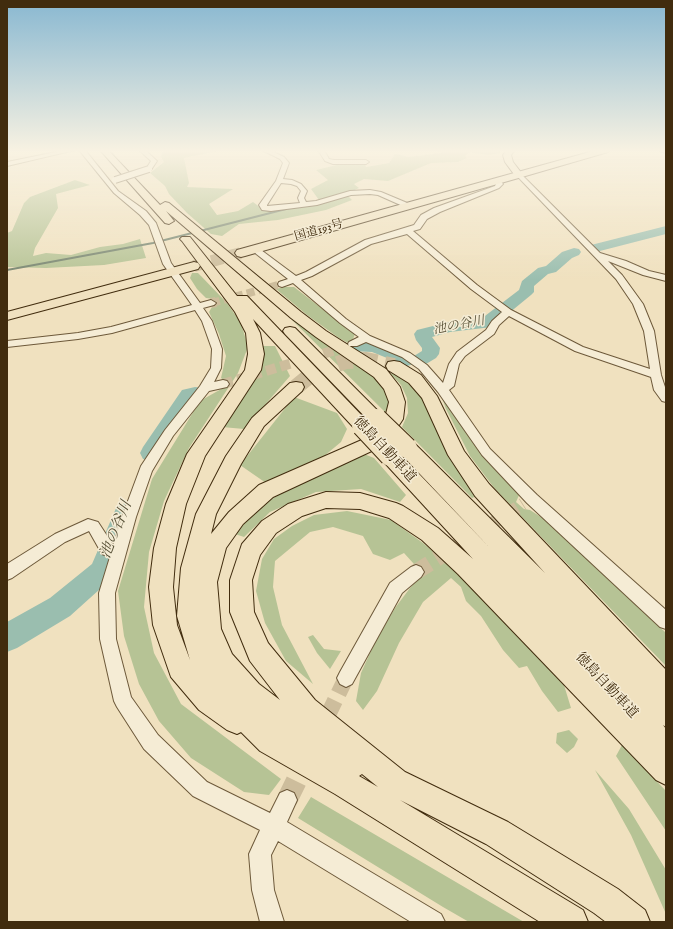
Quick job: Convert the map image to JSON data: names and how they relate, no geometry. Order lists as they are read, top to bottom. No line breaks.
{"streets":{"highway":["国道193号","徳島自動車道"]},"water":["池の谷川"]}
